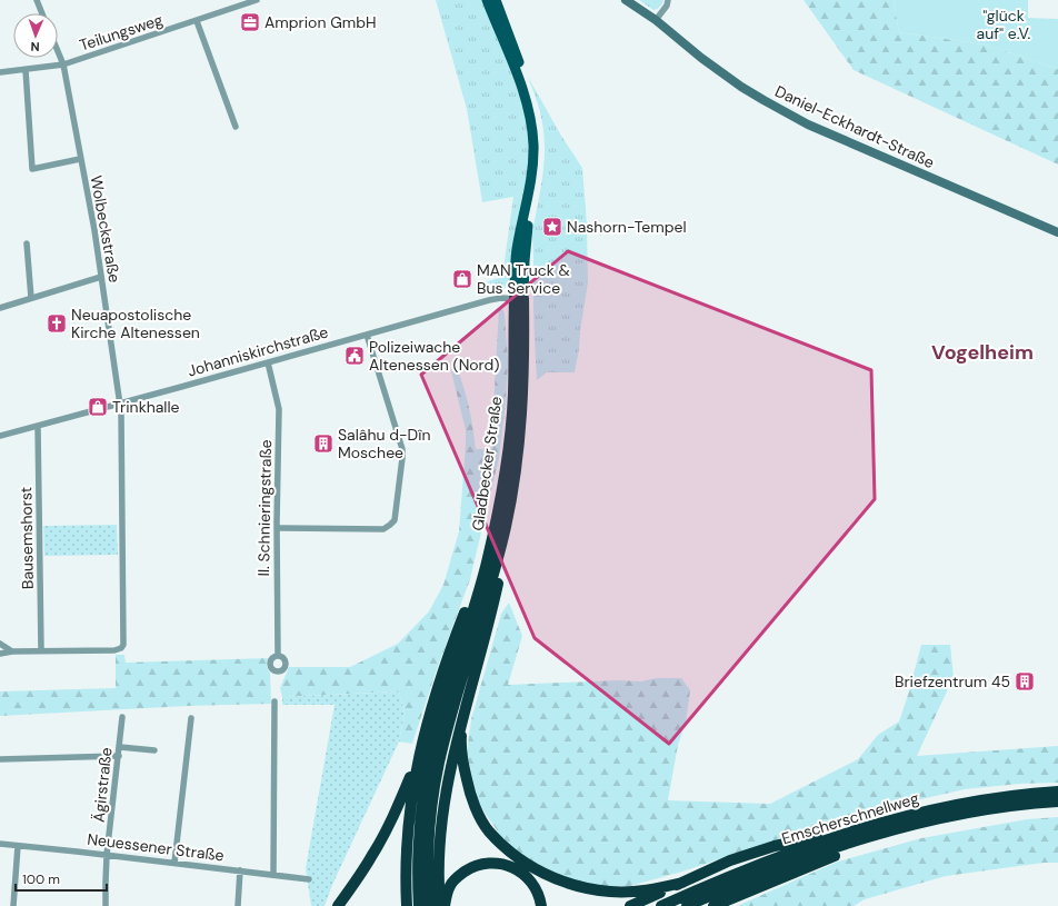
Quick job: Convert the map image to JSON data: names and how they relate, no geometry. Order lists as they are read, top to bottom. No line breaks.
{"streets":{"highway":["Gladbecker Straße","Emscherschnellweg"],"street":["Teilungsweg","Daniel-Eckhardt-Straße","Wolbeckstraße","Johanniskirchstraße","II. Schnieringstraße","Bausemshorst","Ägirstraße","Neuessener Straße"]},"crossings":[["Teilungsweg","Wolbeckstraße"],["Wolbeckstraße","Johanniskirchstraße"],["Wolbeckstraße","Bausemshorst"],["Johanniskirchstraße","Gladbecker Straße"],["Johanniskirchstraße","II. Schnieringstraße"],["Johanniskirchstraße","Bausemshorst"],["Ägirstraße","Neuessener Straße"]],"districts":["Vogelheim"],"parks":["\"glück auf\" e.V."],"places":{"office":["Amprion GmbH"],"place":["Nashorn-Tempel"],"shop":["MAN Truck & Bus Service","Trinkhalle"],"church":["Neuapostolische Kirche Altenessen"],"public building":["Polizeiwache Altenessen (Nord)"],"building":["Salâhu d-Dîn Moschee","Briefzentrum 45"]},"scale_bar":"100 m","north":"bottom"}
